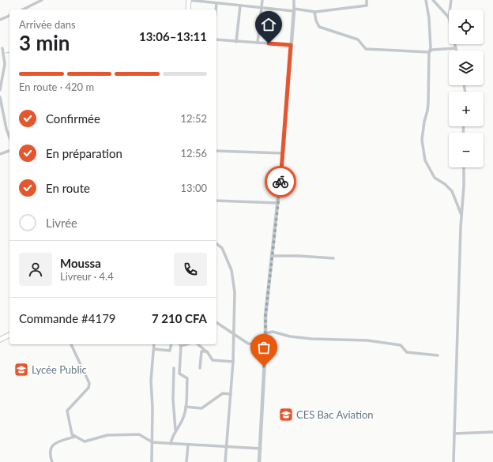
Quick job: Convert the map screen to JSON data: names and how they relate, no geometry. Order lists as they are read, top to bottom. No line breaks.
{"places":{"school or university":["Lycée Public","CES Bac Aviation"]},"page":{"map_buttons":["+","−"],"heading":["3 min","Arrivée dans","13:06–13:11"],"panel":["Moussa","Livreur · 4.4","Commande #4179","7 210 CFA"],"bar":"En route · 420 m","list":[["Confirmée","12:52"],["En préparation","12:56"],["En route","13:00"],"Livrée"]}}
